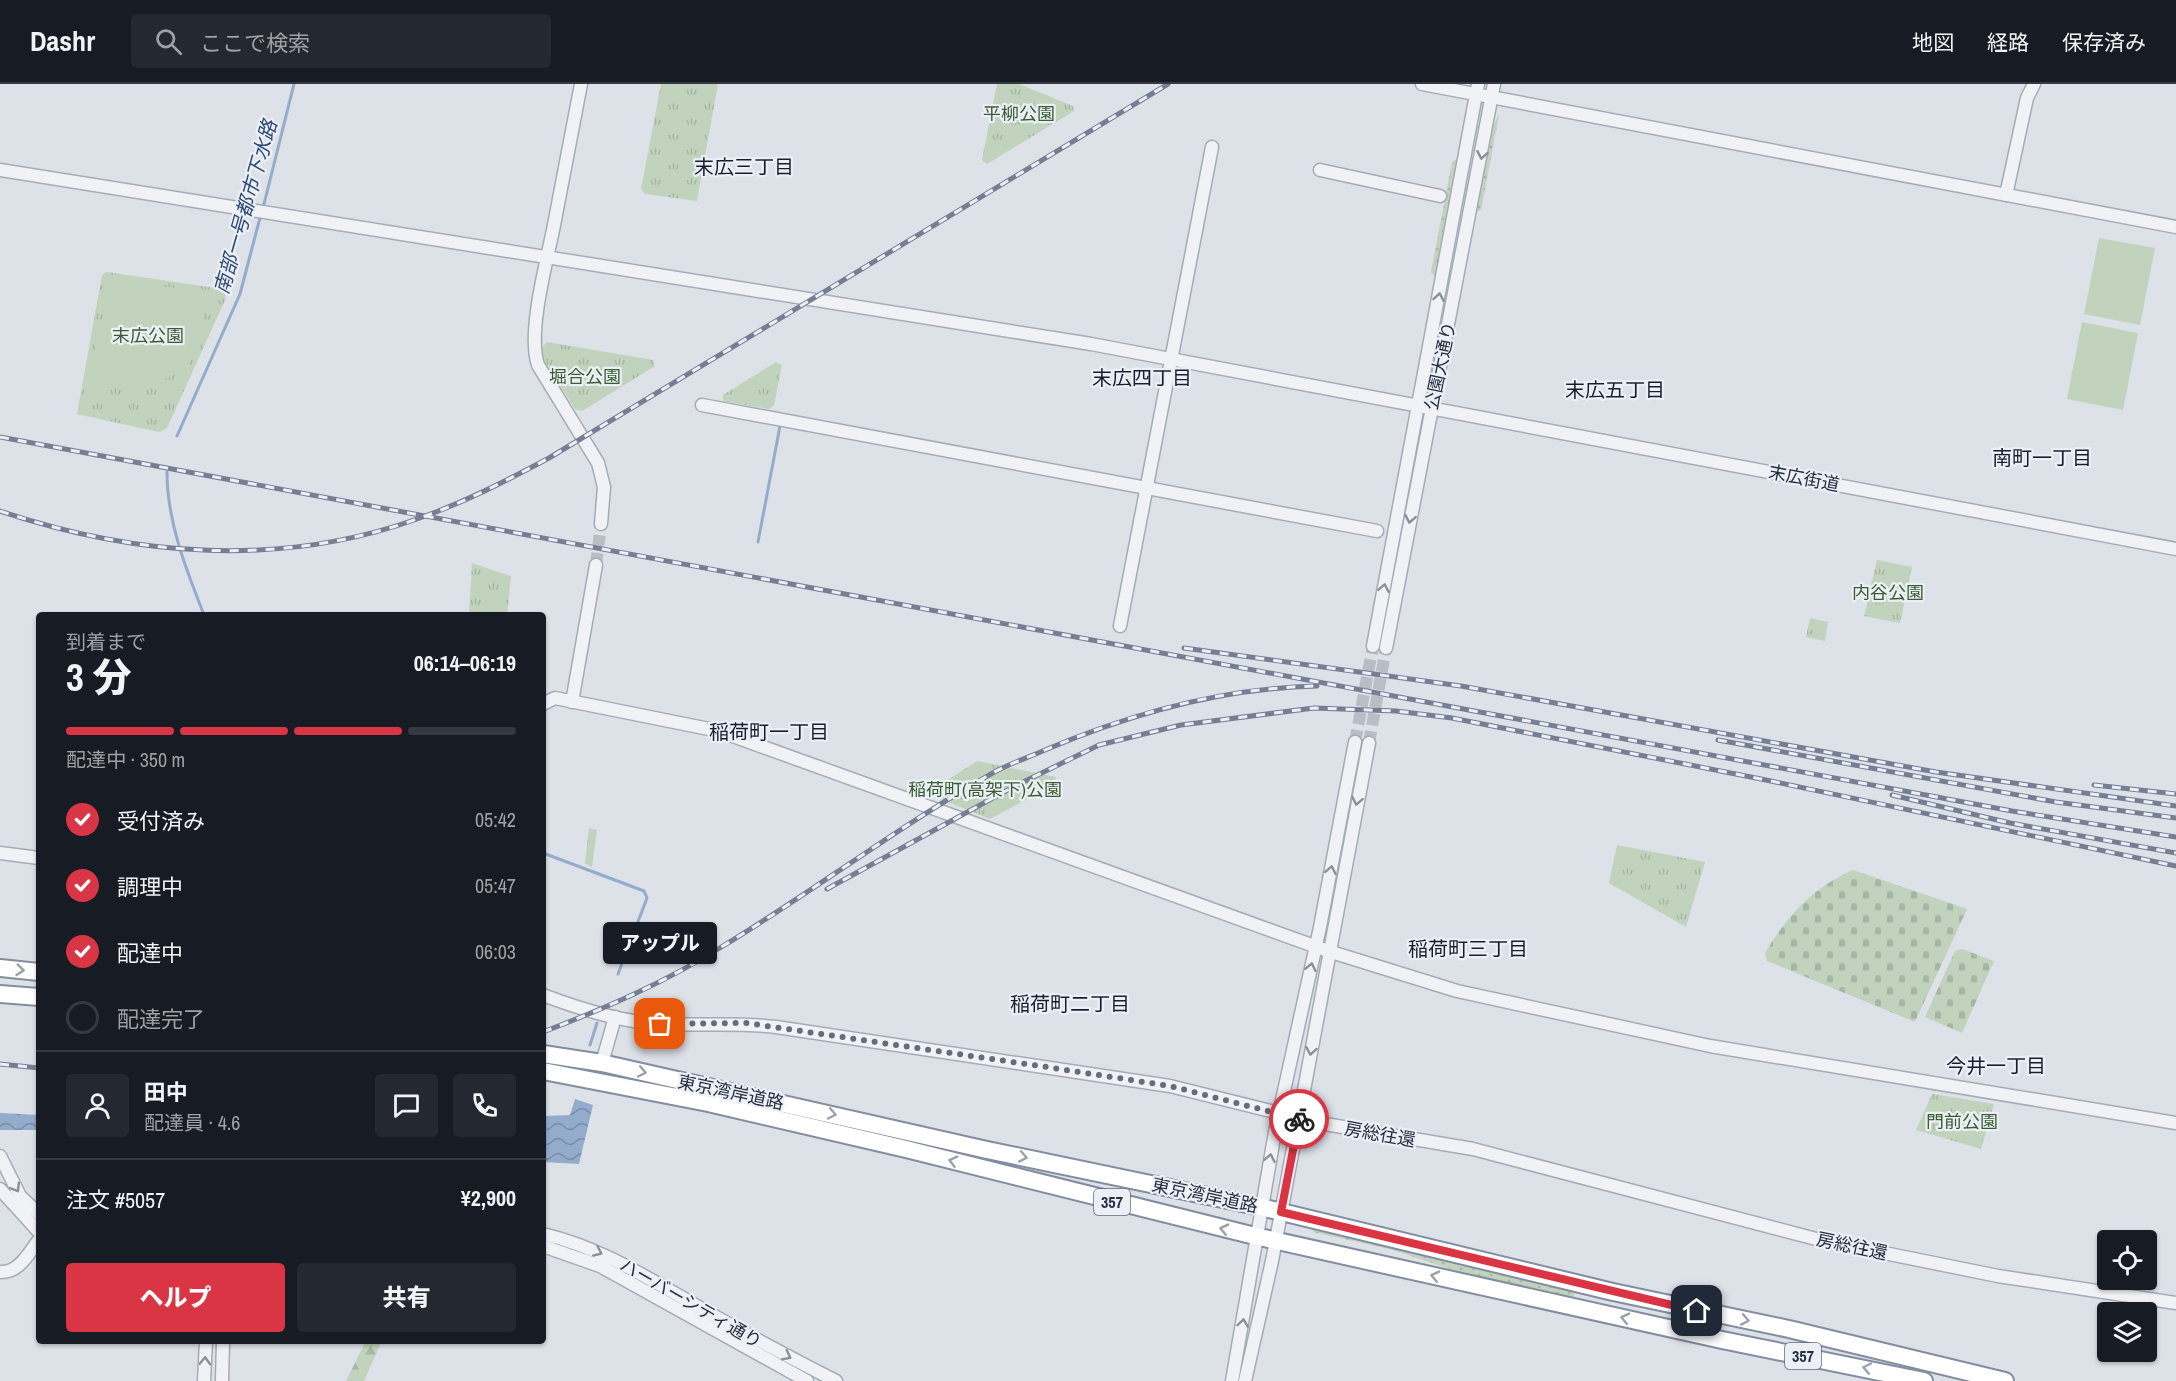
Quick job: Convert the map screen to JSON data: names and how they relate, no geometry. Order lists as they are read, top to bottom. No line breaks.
{"streets":{"highway":["東京湾岸道路","357"],"street":["公園大通り","末広街道","房総往還","ハーバーシティ通り"]},"crossings":[["公園大通り","末広街道"]],"districts":["末広三丁目","末広四丁目","末広五丁目","南町一丁目","稲荷町一丁目","稲荷町三丁目","稲荷町二丁目","今井一丁目"],"water":["南部一号都市下水路"],"parks":["平柳公園","末広公園","堀合公園","内谷公園","稲荷町(高架下)公園","門前公園"],"places":["アップル"],"page":{"header":"Dashr","search":"ここで検索","nav":["地図","経路","保存済み"],"heading":["3 分","到着まで","06:14–06:19"],"panel":["田中","配達員 · 4.6","注文 #5057","¥2,900"],"bar":"配達中 · 350 m","list":[["受付済み","05:42"],["調理中","05:47"],["配達中","06:03"],"配達完了"],"bubble":"アップル","buttons":["ヘルプ","共有"]}}
